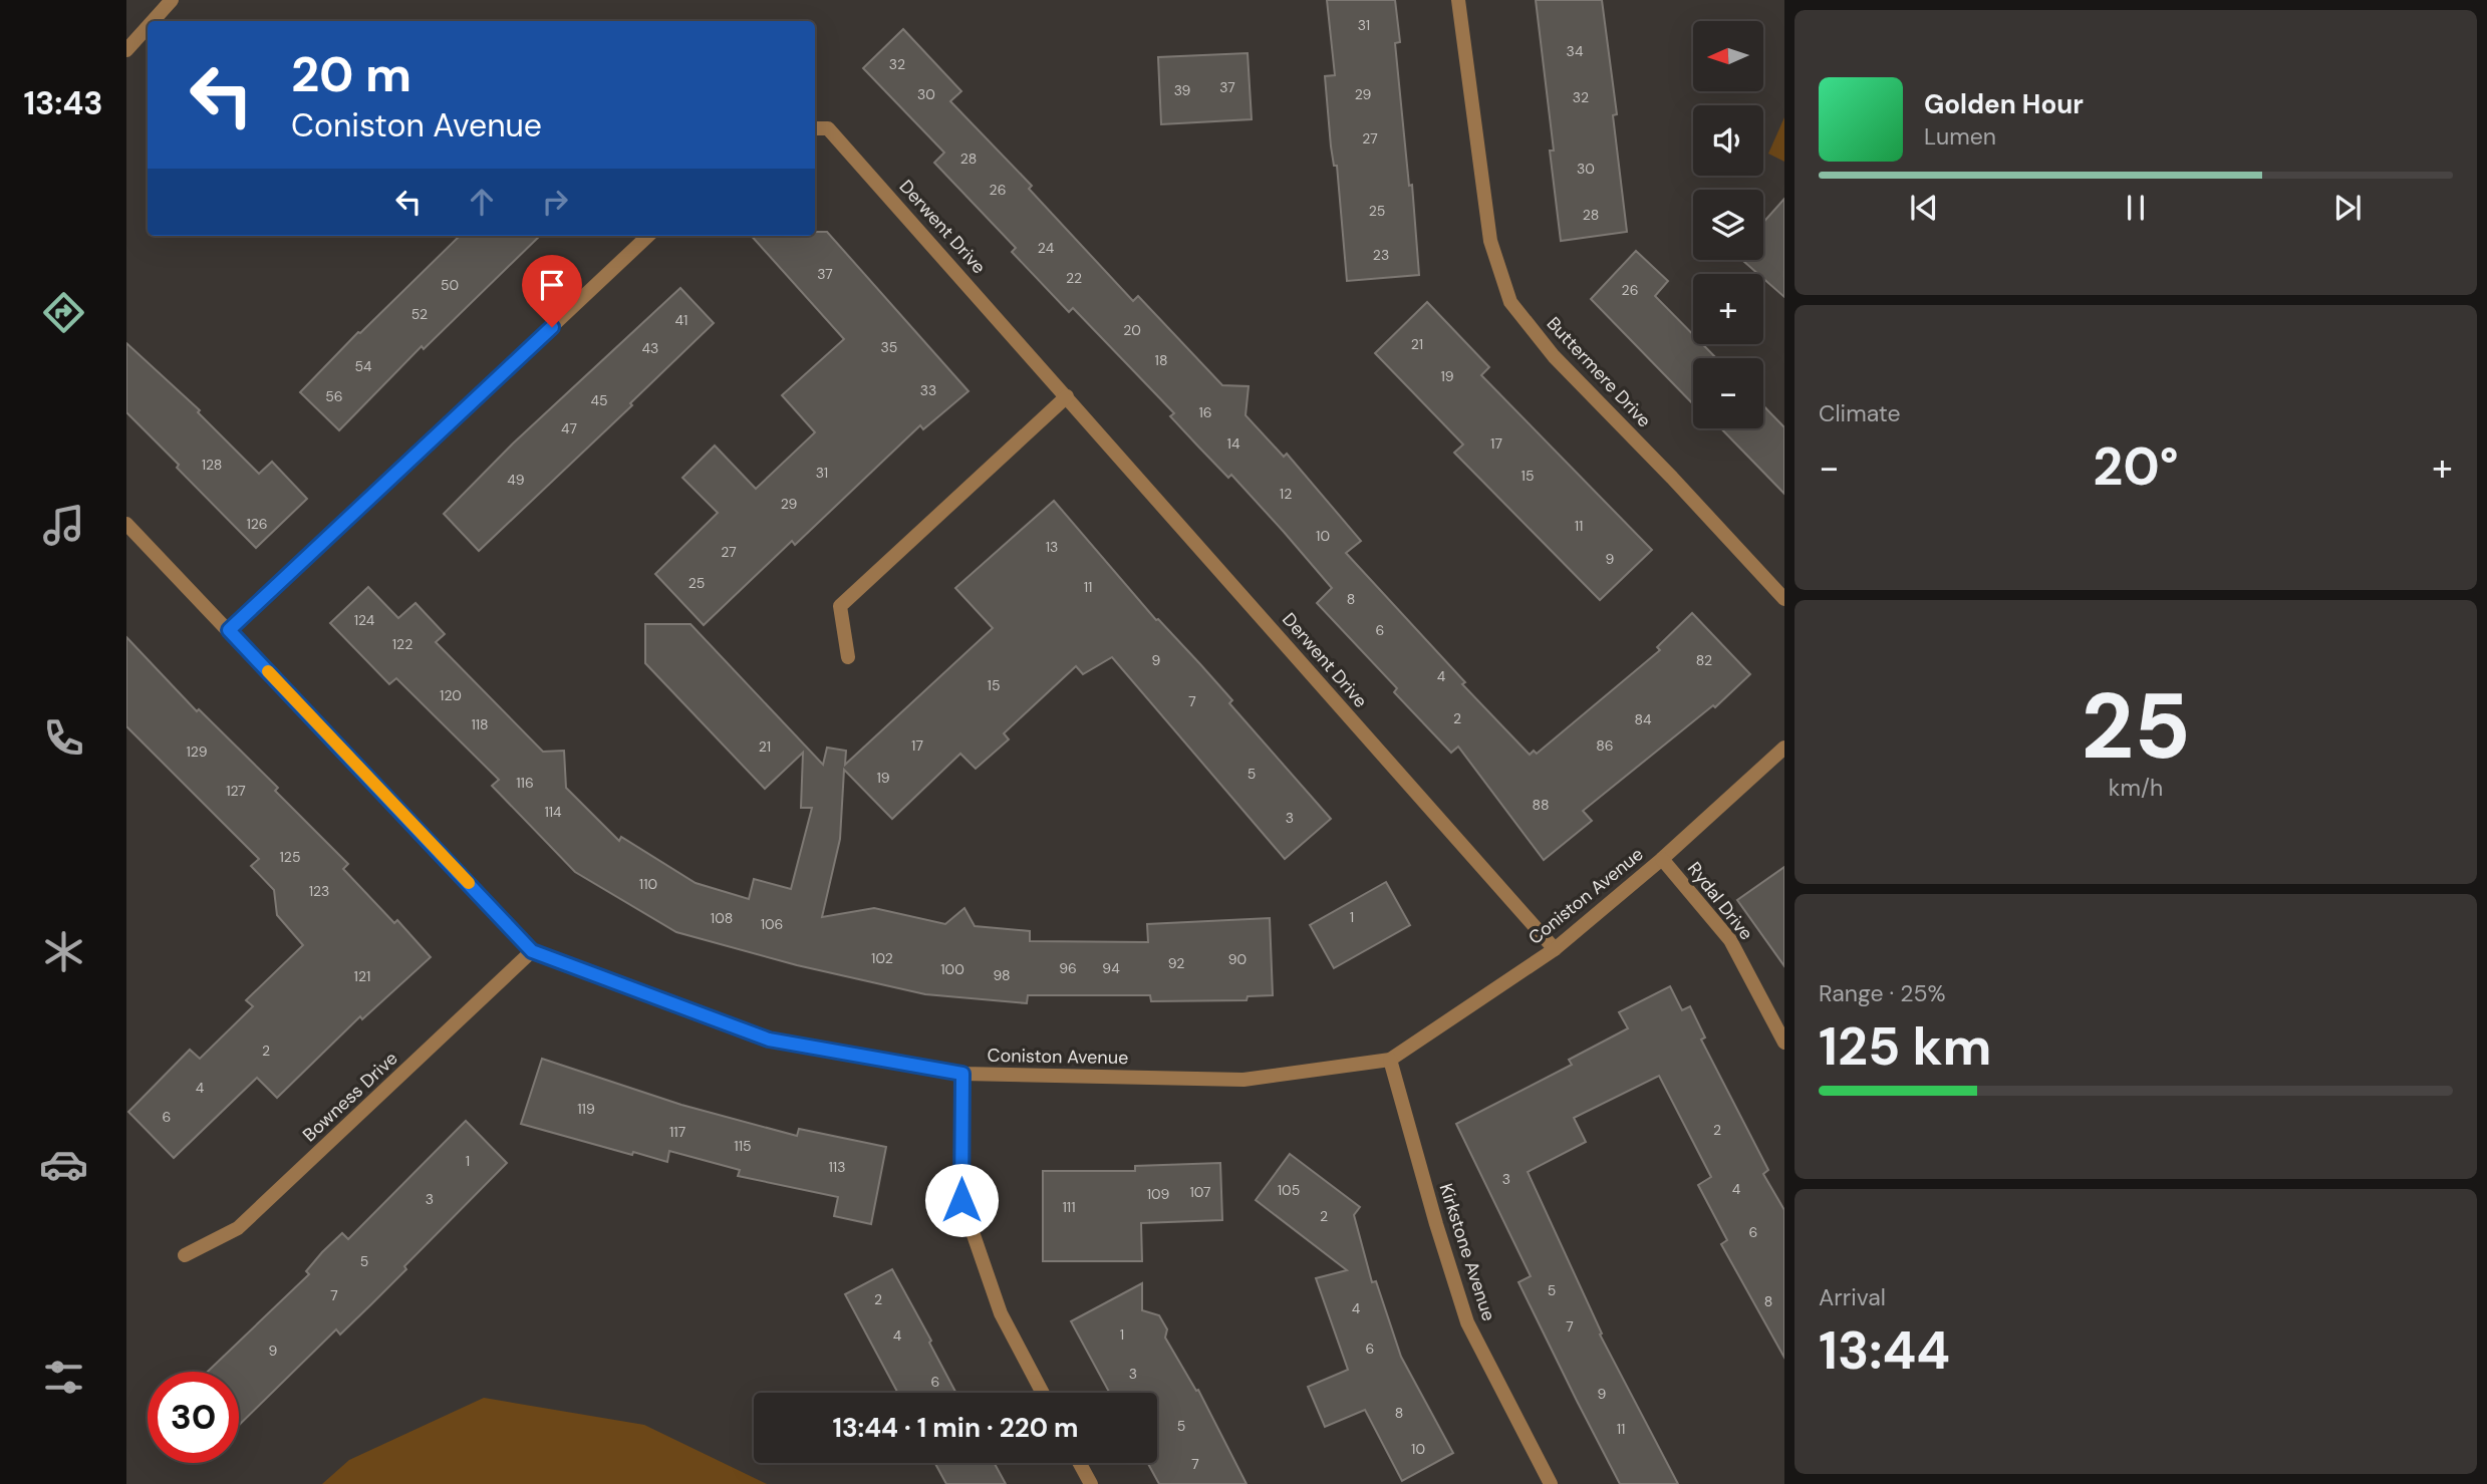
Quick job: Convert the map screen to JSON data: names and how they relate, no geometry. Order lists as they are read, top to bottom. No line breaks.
{"streets":{"street":["Derwent Drive","Buttermere Drive","Coniston Avenue","Rydal Drive","Bowness Drive","Kirkstone Avenue"]},"crossings":[["Derwent Drive","Coniston Avenue"],["Coniston Avenue","Rydal Drive"],["Coniston Avenue","Bowness Drive"],["Coniston Avenue","Kirkstone Avenue"]],"house_numbers":["31","34","32","37","39","30","29","32","27","28","30","26","25","28","24","23","37","22","50","26","52","41","20","21","35","43","18","54","19","33","56","45","16","47","14","17","128","31","15","49","12","29","126","11","10","13","27","9","25","11","8","124","6","122","9","82","4","15","120","7","2","84","118","17","86","21","129","5","19","116","127","88","114","3","125","110","123","1","108","106","102","90","92","96","94","100","98","121","2","4","119","6","2","117","115","1","113","3","4","105","107","109","3","111","2","6","5","5","7","2","8","4","7","1","4","6","9","3","6","9","8","5","11","10","7"],"north":"left","page":{"tabs":"13:43","map_buttons":["+","−"],"turn":["20 m","Coniston Avenue"],"song":["Golden Hour","Lumen"],"tile":["Climate",["25","km/h"],["Range · 25%","125 km"],["Arrival","13:44"]],"heat":["−","20°","+"],"limit":"30","trip":"13:44 · 1 min · 220 m"}}
